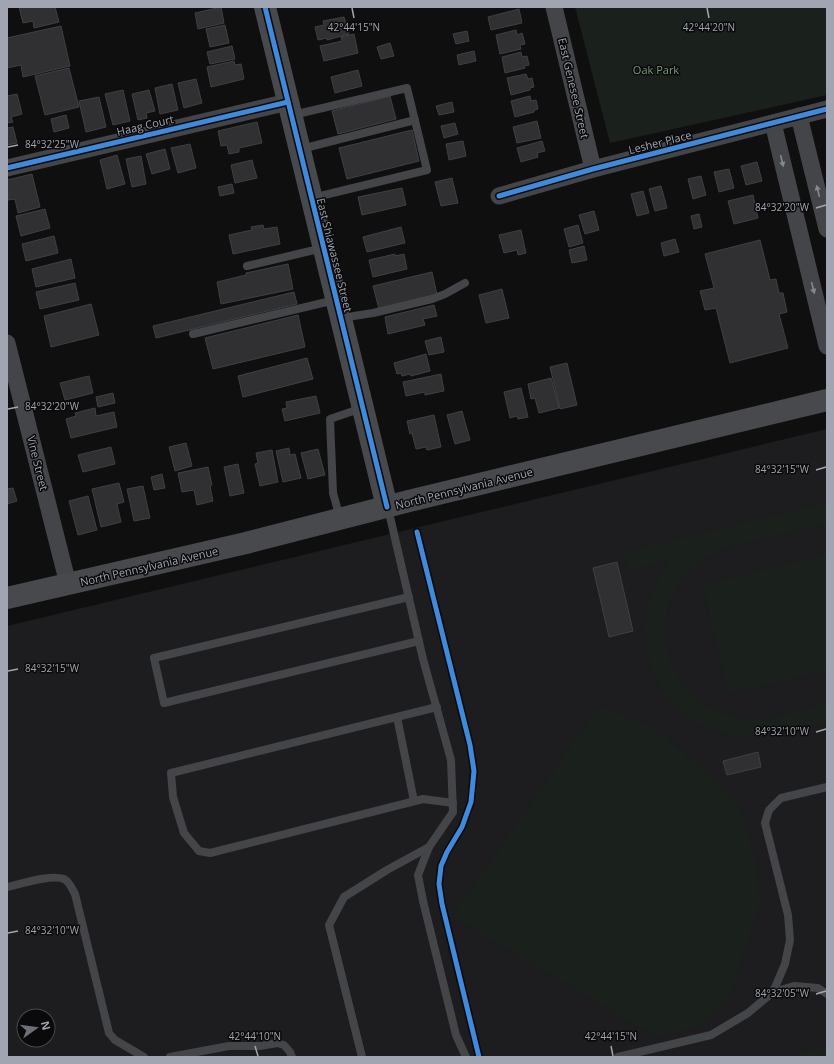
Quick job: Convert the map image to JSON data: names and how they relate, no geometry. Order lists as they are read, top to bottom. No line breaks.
{"streets":{"main road":["East Shiawassee Street","North Pennsylvania Avenue"],"street":["East Genesee Street","Haag Court","Lesher Place","Vine Street"]},"crossings":[["East Genesee Street","Lesher Place"],["Haag Court","East Shiawassee Street"],["East Shiawassee Street","North Pennsylvania Avenue"],["Vine Street","North Pennsylvania Avenue"]],"parks":["Oak Park"],"north":"right","coordinates":["42°44'15\"N","42°44'20\"N","84°32'25\"W","84°32'20\"W","84°32'15\"W","84°32'10\"W","84°32'05\"W","42°44'10\"N"]}
